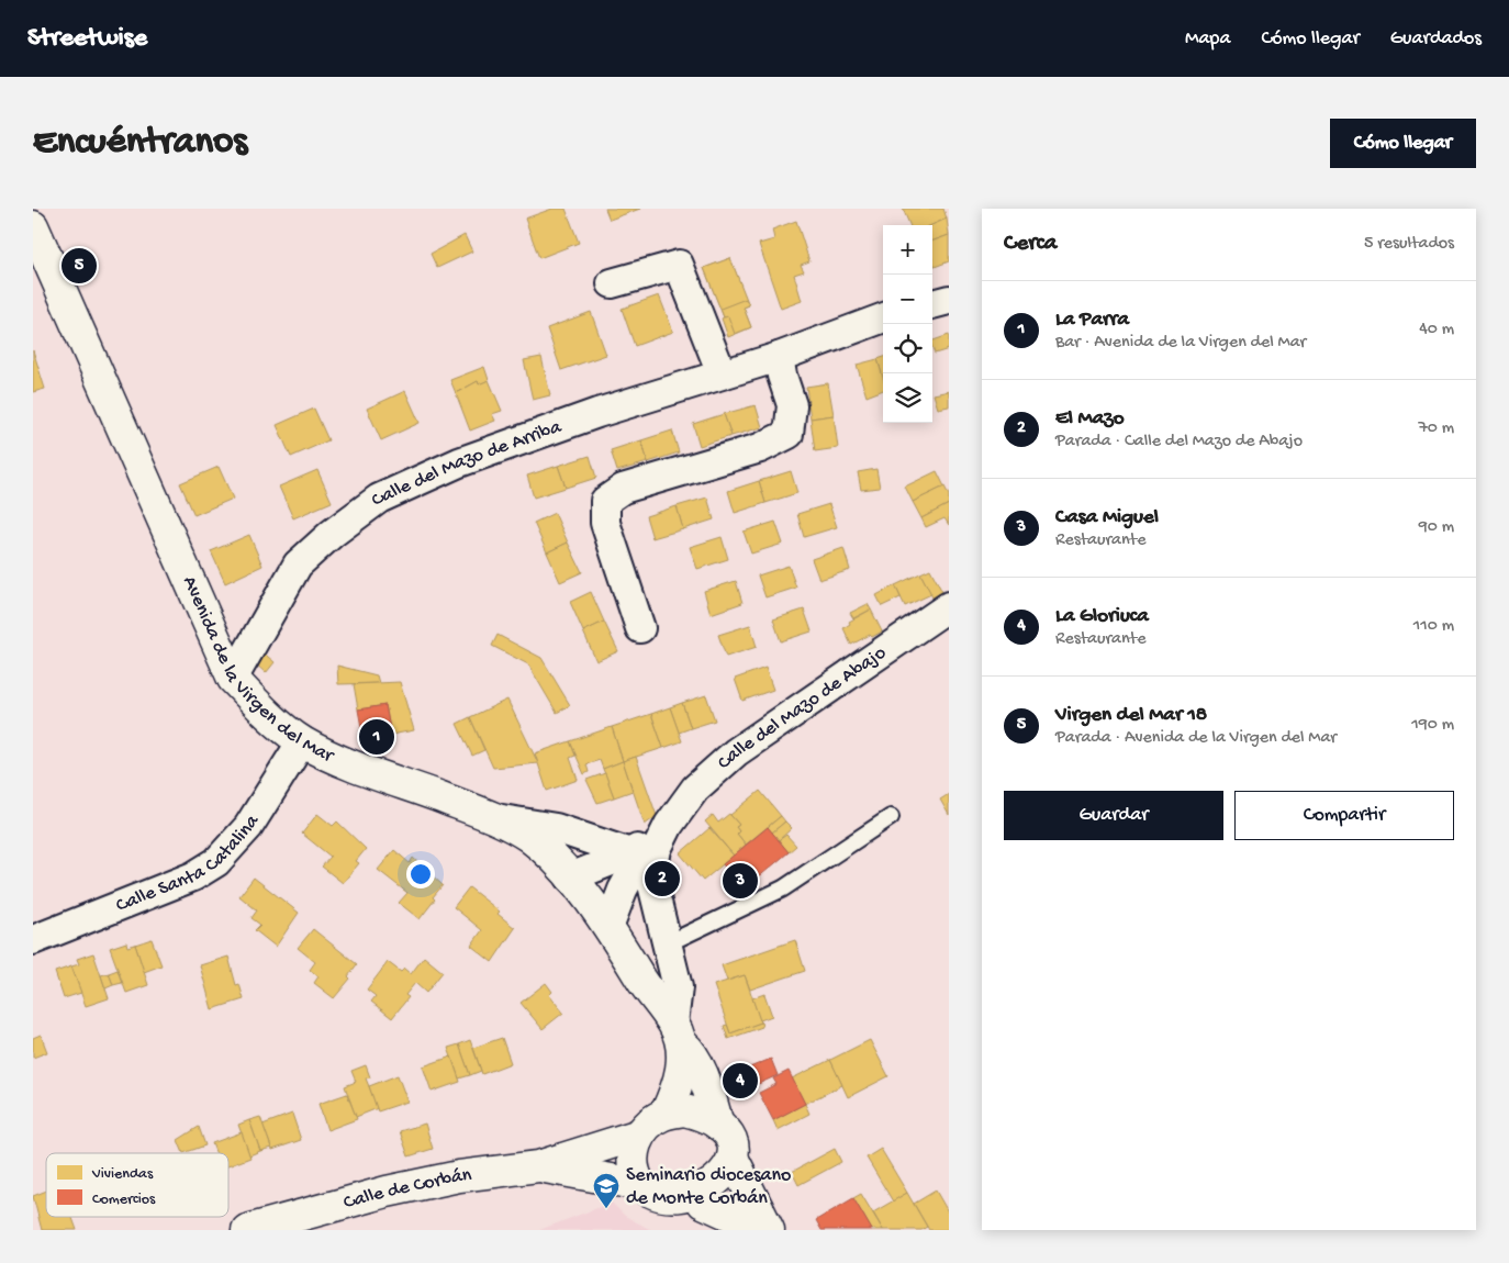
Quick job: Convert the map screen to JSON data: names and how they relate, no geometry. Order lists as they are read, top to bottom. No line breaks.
{"streets":{"main road":["Avenida de la Virgen del Mar","Calle de Corbán"],"street":["Calle del Mazo de Arriba","Calle del Mazo de Abajo","Calle Santa Catalina"]},"crossings":[["Calle del Mazo de Arriba","Avenida de la Virgen del Mar"],["Avenida de la Virgen del Mar","Calle del Mazo de Abajo"],["Avenida de la Virgen del Mar","Calle Santa Catalina"],["Avenida de la Virgen del Mar","Calle de Corbán"]],"places":{"school or university":["Seminario diocesano de Monte Corbán"]},"legend":["Viviendas","Comercios"],"page":{"header":"Streetwise","nav":["Mapa","Cómo llegar","Guardados"],"buttons":["Cómo llegar",["Guardar","Compartir"]],"title":"Encuéntranos","heading":["Cerca","5 resultados"],"map_buttons":["+","−"],"pins":["5","1","2","3","4"],"list":[{"mark":"1","name":"La Parra","note":"Bar · Avenida de la Virgen del Mar","value":"40 m"},{"mark":"2","name":"El Mazo","note":"Parada · Calle del Mazo de Abajo","value":"70 m"},{"mark":"3","name":"Casa Miguel","note":"Restaurante","value":"90 m"},{"mark":"4","name":"La Gloriuca","note":"Restaurante","value":"110 m"},{"mark":"5","name":"Virgen del Mar 18","note":"Parada · Avenida de la Virgen del Mar","value":"190 m"}]}}
